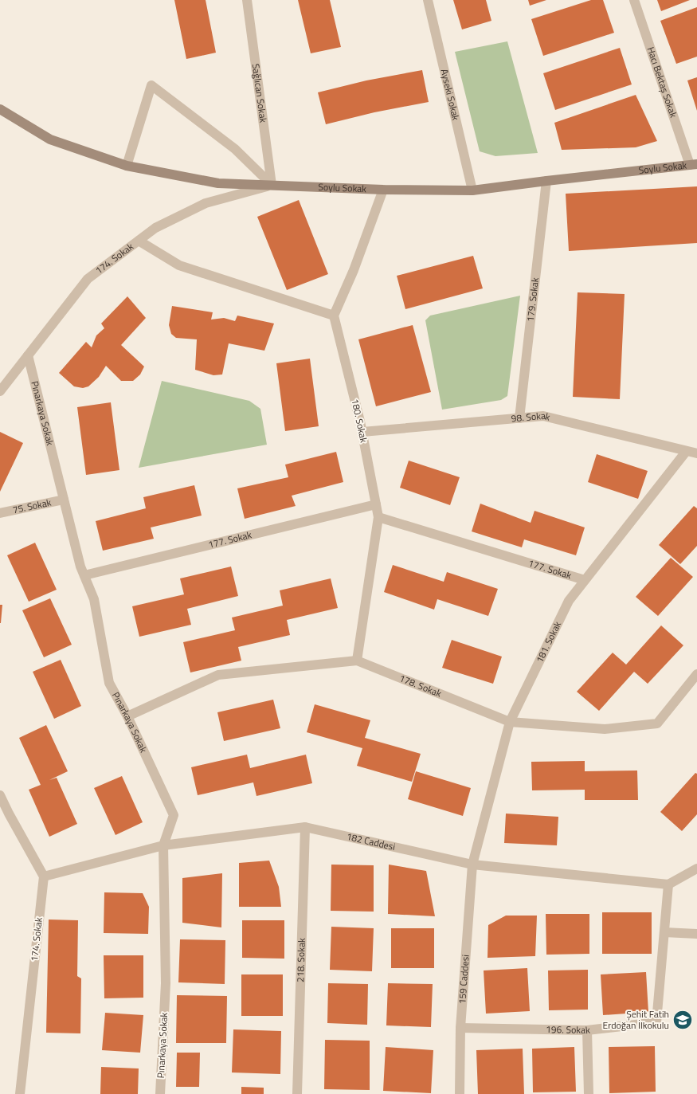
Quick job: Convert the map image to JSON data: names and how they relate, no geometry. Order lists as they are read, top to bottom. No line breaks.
{"streets":{"street":["Hacı Bektaş Sokak","Sağlıcan Sokak","Ayseki Sokak","Soylu Sokak","174. Sokak","179. Sokak","Pınarkaya Sokak","98. Sokak","180. Sokak","75. Sokak","177. Sokak","181. Sokak","178. Sokak","182 Caddesi","218. Sokak","159 Caddesi","196. Sokak"]},"crossings":[["Hacı Bektaş Sokak","Soylu Sokak"],["Sağlıcan Sokak","Soylu Sokak"],["Sağlıcan Sokak","174. Sokak"],["Ayseki Sokak","Soylu Sokak"],["Soylu Sokak","174. Sokak"],["Soylu Sokak","179. Sokak"],["174. Sokak","Pınarkaya Sokak"],["174. Sokak","182 Caddesi"],["179. Sokak","98. Sokak"],["Pınarkaya Sokak","75. Sokak"],["Pınarkaya Sokak","177. Sokak"],["Pınarkaya Sokak","178. Sokak"],["Pınarkaya Sokak","182 Caddesi"],["98. Sokak","180. Sokak"],["98. Sokak","181. Sokak"],["180. Sokak","177. Sokak"],["180. Sokak","178. Sokak"],["177. Sokak","181. Sokak"],["181. Sokak","178. Sokak"],["181. Sokak","182 Caddesi"],["181. Sokak","159 Caddesi"],["182 Caddesi","218. Sokak"],["182 Caddesi","159 Caddesi"],["182 Caddesi","196. Sokak"],["159 Caddesi","196. Sokak"]],"places":{"school or university":["Şehit Fatih Erdoğan İlkokulu"]}}
